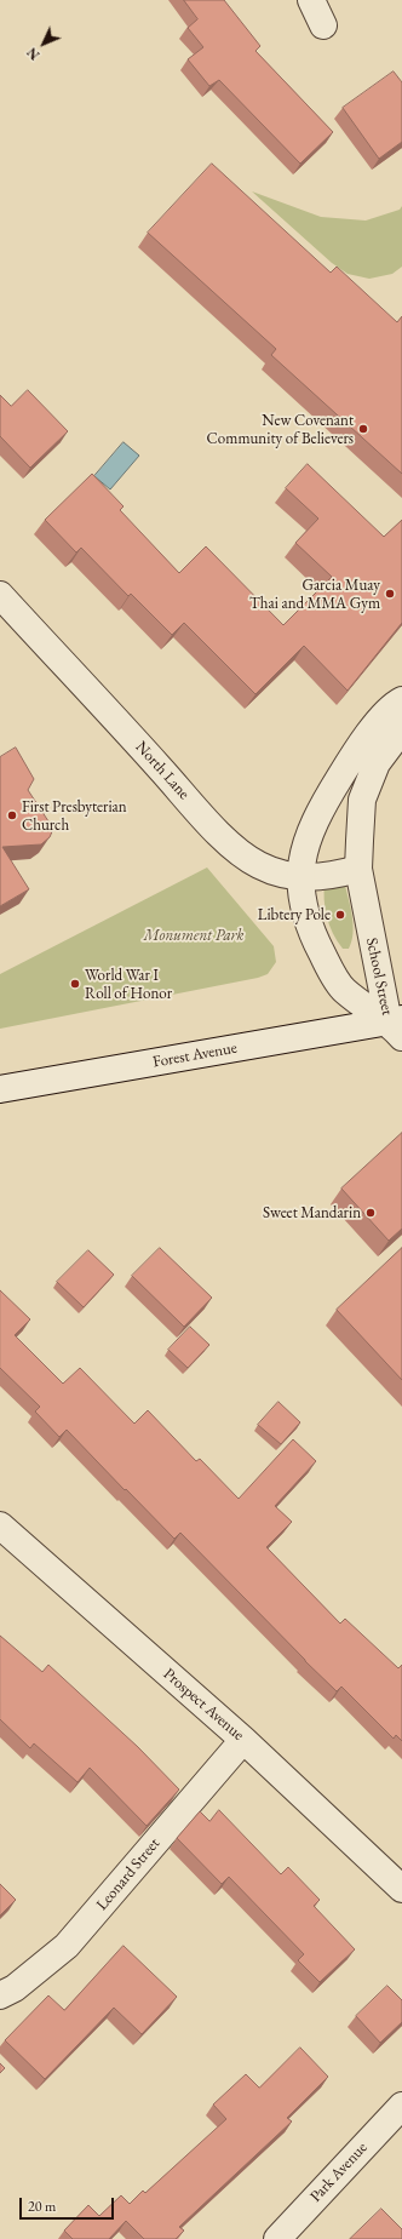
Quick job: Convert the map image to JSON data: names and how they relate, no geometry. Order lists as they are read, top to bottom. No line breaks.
{"streets":{"street":["North Lane","School Street","Forest Avenue","Prospect Avenue","Leonard Street","Park Avenue"]},"crossings":[["North Lane","School Street"],["School Street","Forest Avenue"],["Prospect Avenue","Leonard Street"]],"parks":["Monument Park"],"places":["New Covenant Community of Believers","Garcia Muay Thai and MMA Gym","First Presbyterian Church","Libtery Pole","World War I Roll of Honor","Sweet Mandarin"],"scale_bar":"20 m","north":"bottom left"}
